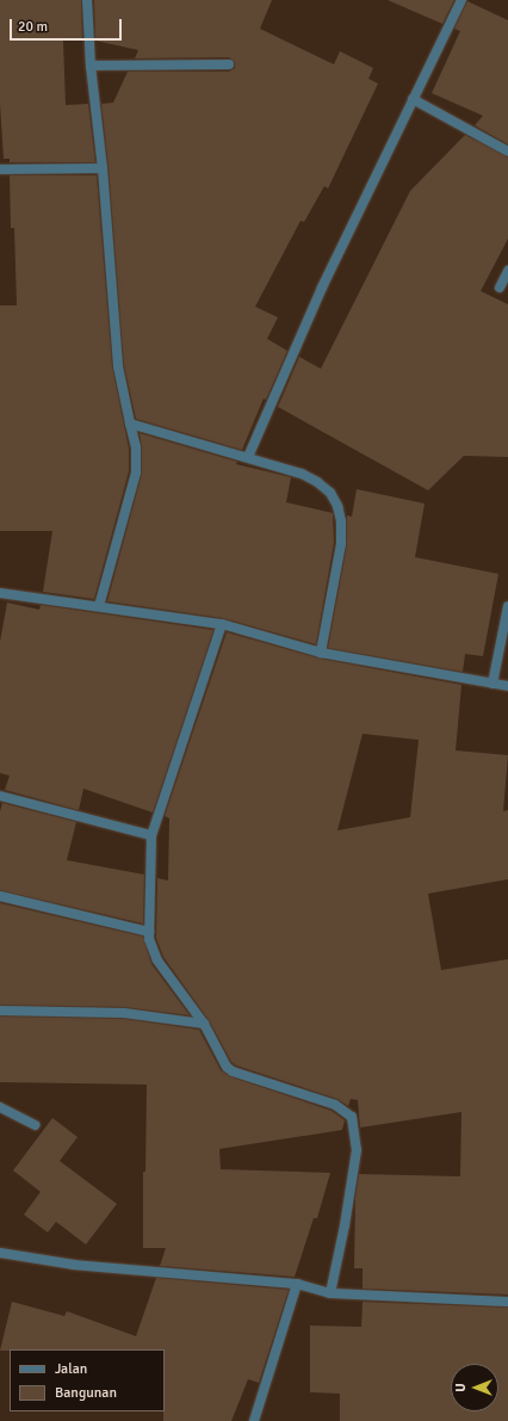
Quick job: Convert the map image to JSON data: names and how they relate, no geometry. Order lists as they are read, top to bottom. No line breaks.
{"legend":["Jalan","Bangunan"],"scale_bar":"20 m","north":"left"}
